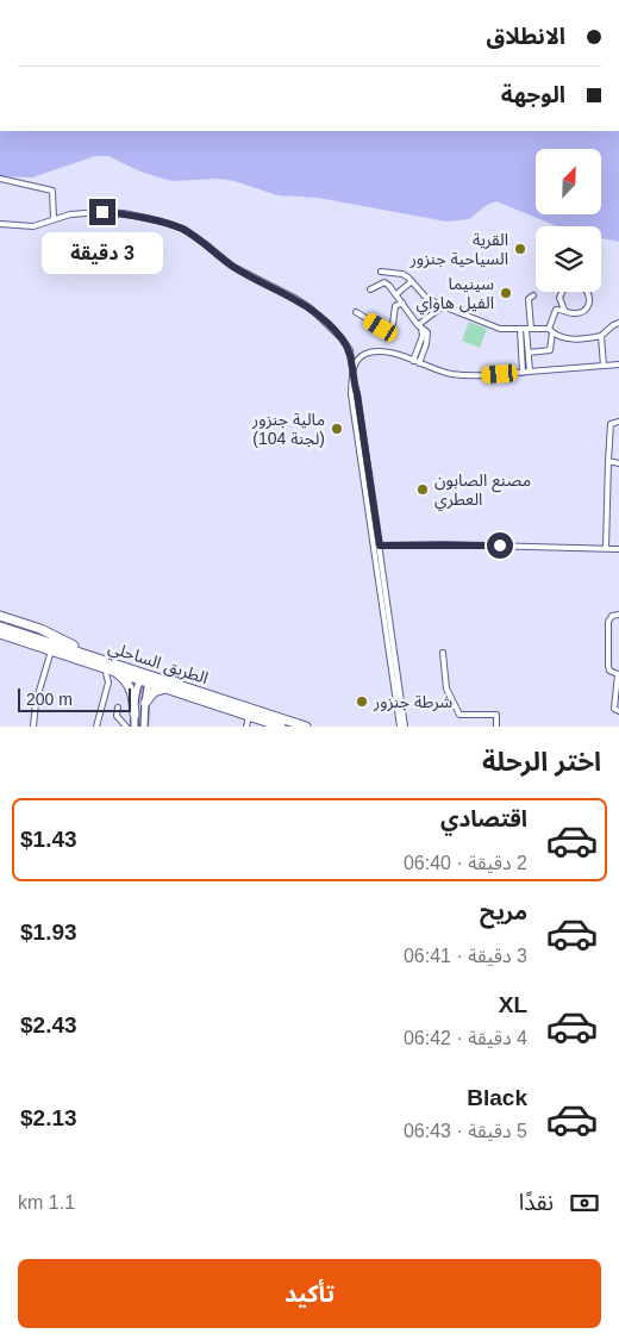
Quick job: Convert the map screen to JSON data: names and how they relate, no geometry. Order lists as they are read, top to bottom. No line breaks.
{"streets":{"highway":["الطريق الساحلي"]},"places":["القرية السياحية جنزور","سينيما الفيل هاواي","مالية جنزور (لجنة 104)","مصنع الصابون العطري","شرطة جنزور"],"scale_bar":"200 m","north":"top right","page":{"banner":["الانطلاق","الوجهة"],"bubble":"3 دقيقة","scale":"200 m","heading":"اختر الرحلة","list":[{"name":"اقتصادي","note":"2 دقيقة · 06:40","value":"$1.43"},{"name":"مريح","note":"3 دقيقة · 06:41","value":"$1.93"},{"name":"XL","note":"4 دقيقة · 06:42","value":"$2.43"},{"name":"Black","note":"5 دقيقة · 06:43","value":"$2.13"}],"pay":["نقدًا","1.1 km"],"buttons":"تأكيد"}}
